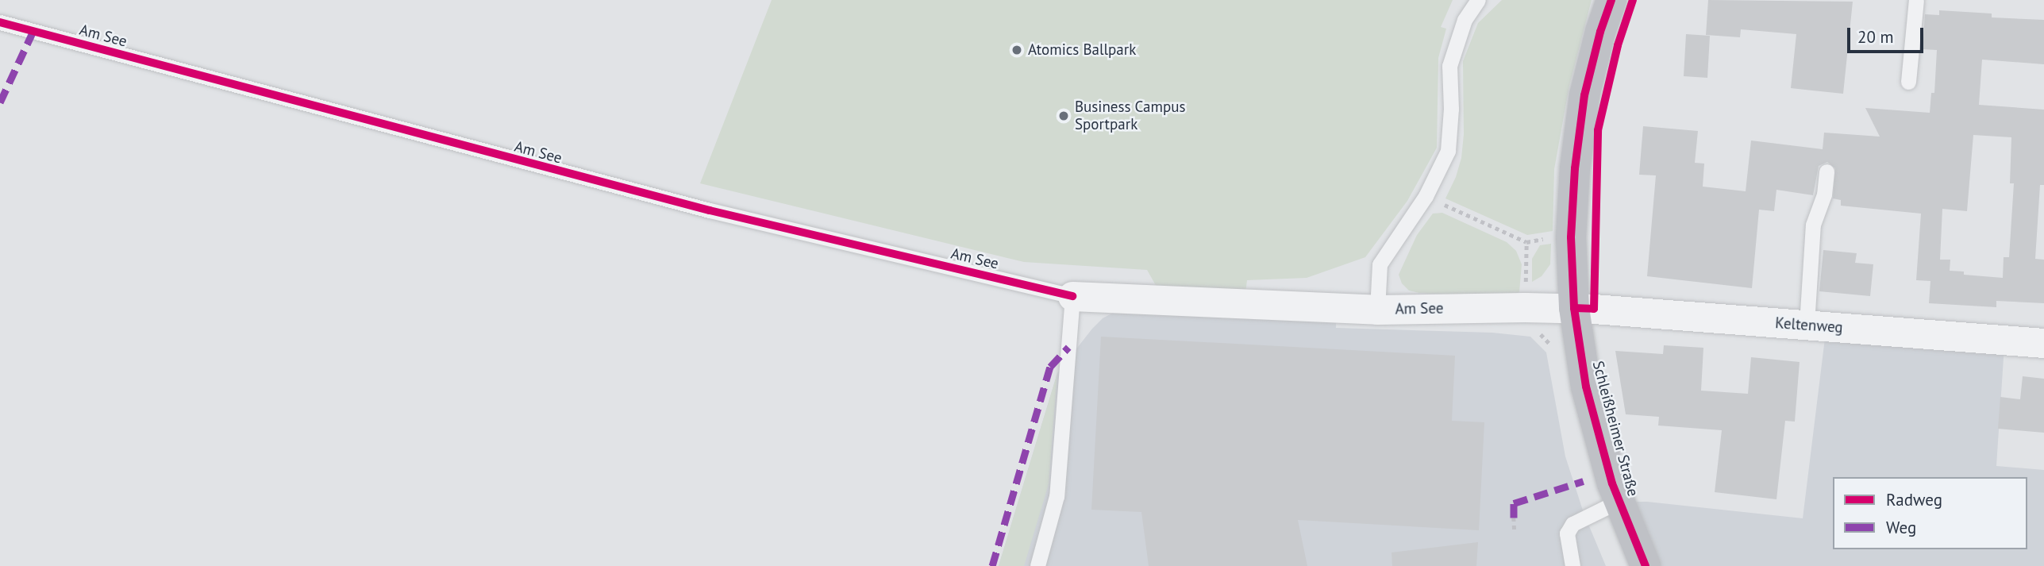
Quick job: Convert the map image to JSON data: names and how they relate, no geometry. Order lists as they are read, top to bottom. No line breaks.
{"streets":{"street":["Am See","Keltenweg","Schleißheimer Straße"]},"crossings":[["Am See","Keltenweg"],["Am See","Schleißheimer Straße"],["Keltenweg","Schleißheimer Straße"]],"places":["Atomics Ballpark","Business Campus Sportpark"],"legend":["Radweg","Weg"],"scale_bar":"20 m"}
